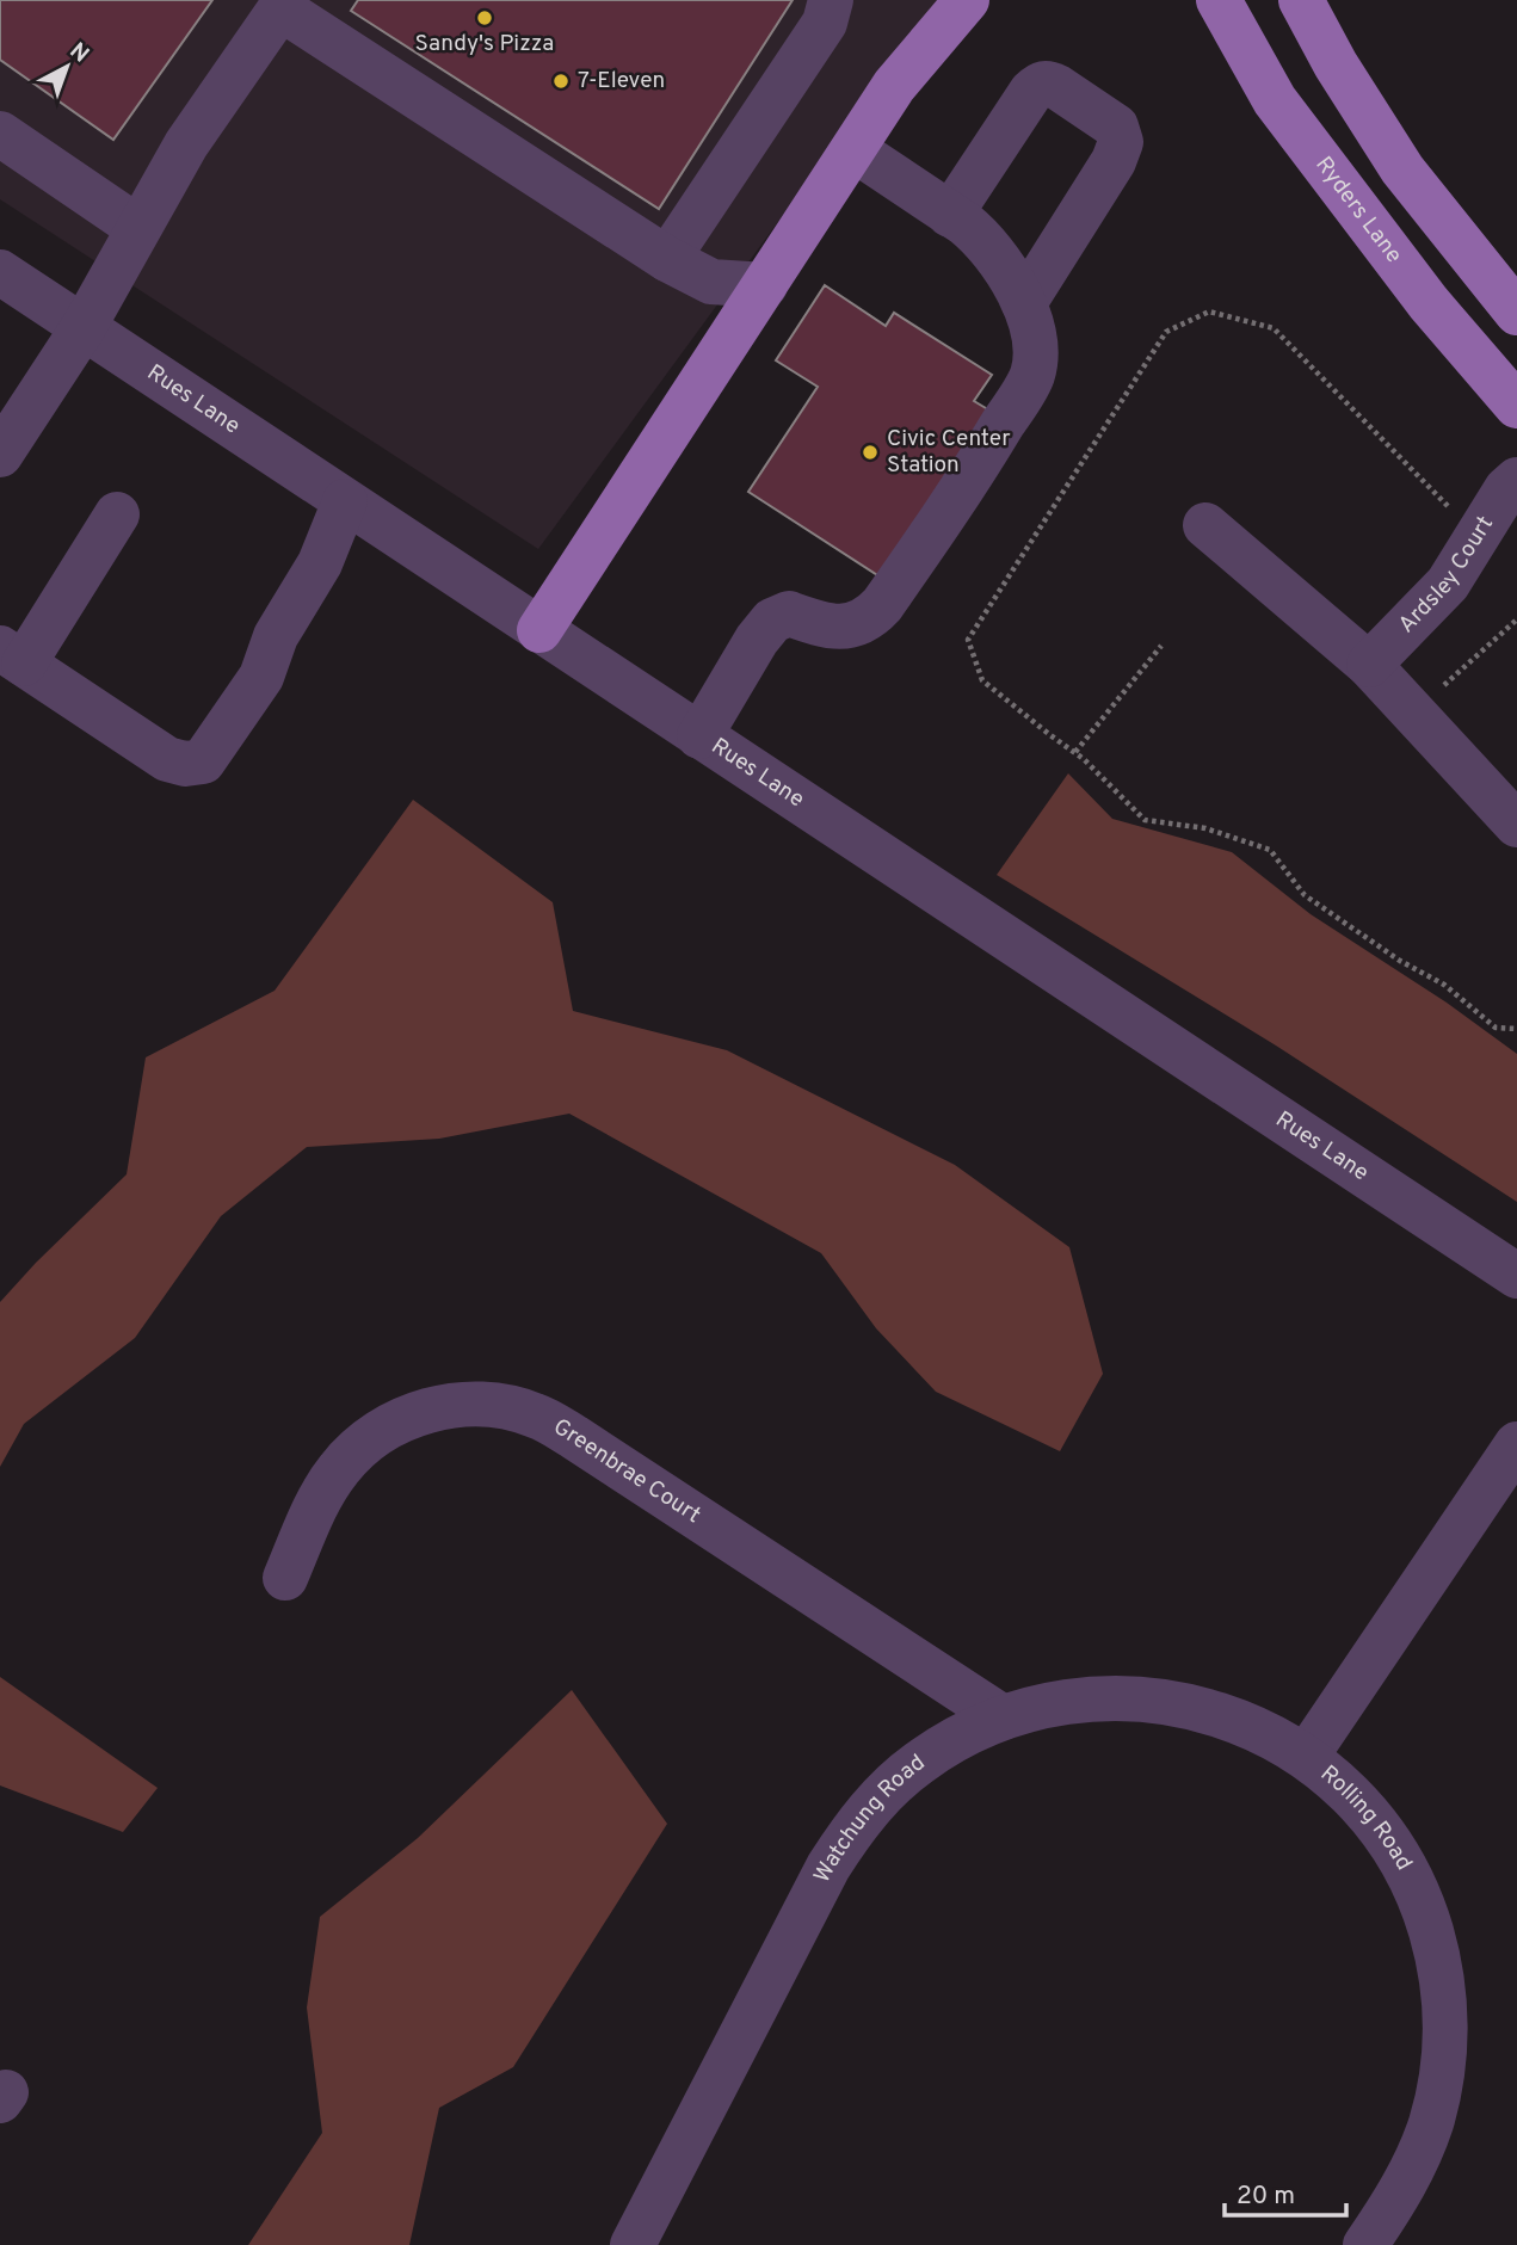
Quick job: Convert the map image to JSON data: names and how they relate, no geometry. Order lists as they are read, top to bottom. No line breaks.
{"streets":{"main road":["Ryders Lane"],"street":["Rues Lane","Ardsley Court","Greenbrae Court","Rolling Road","Watchung Road"]},"crossings":[["Greenbrae Court","Watchung Road"],["Rolling Road","Watchung Road"]],"places":["Sandy's Pizza","7-Eleven","Civic Center Station"],"scale_bar":"20 m","north":"top right"}
